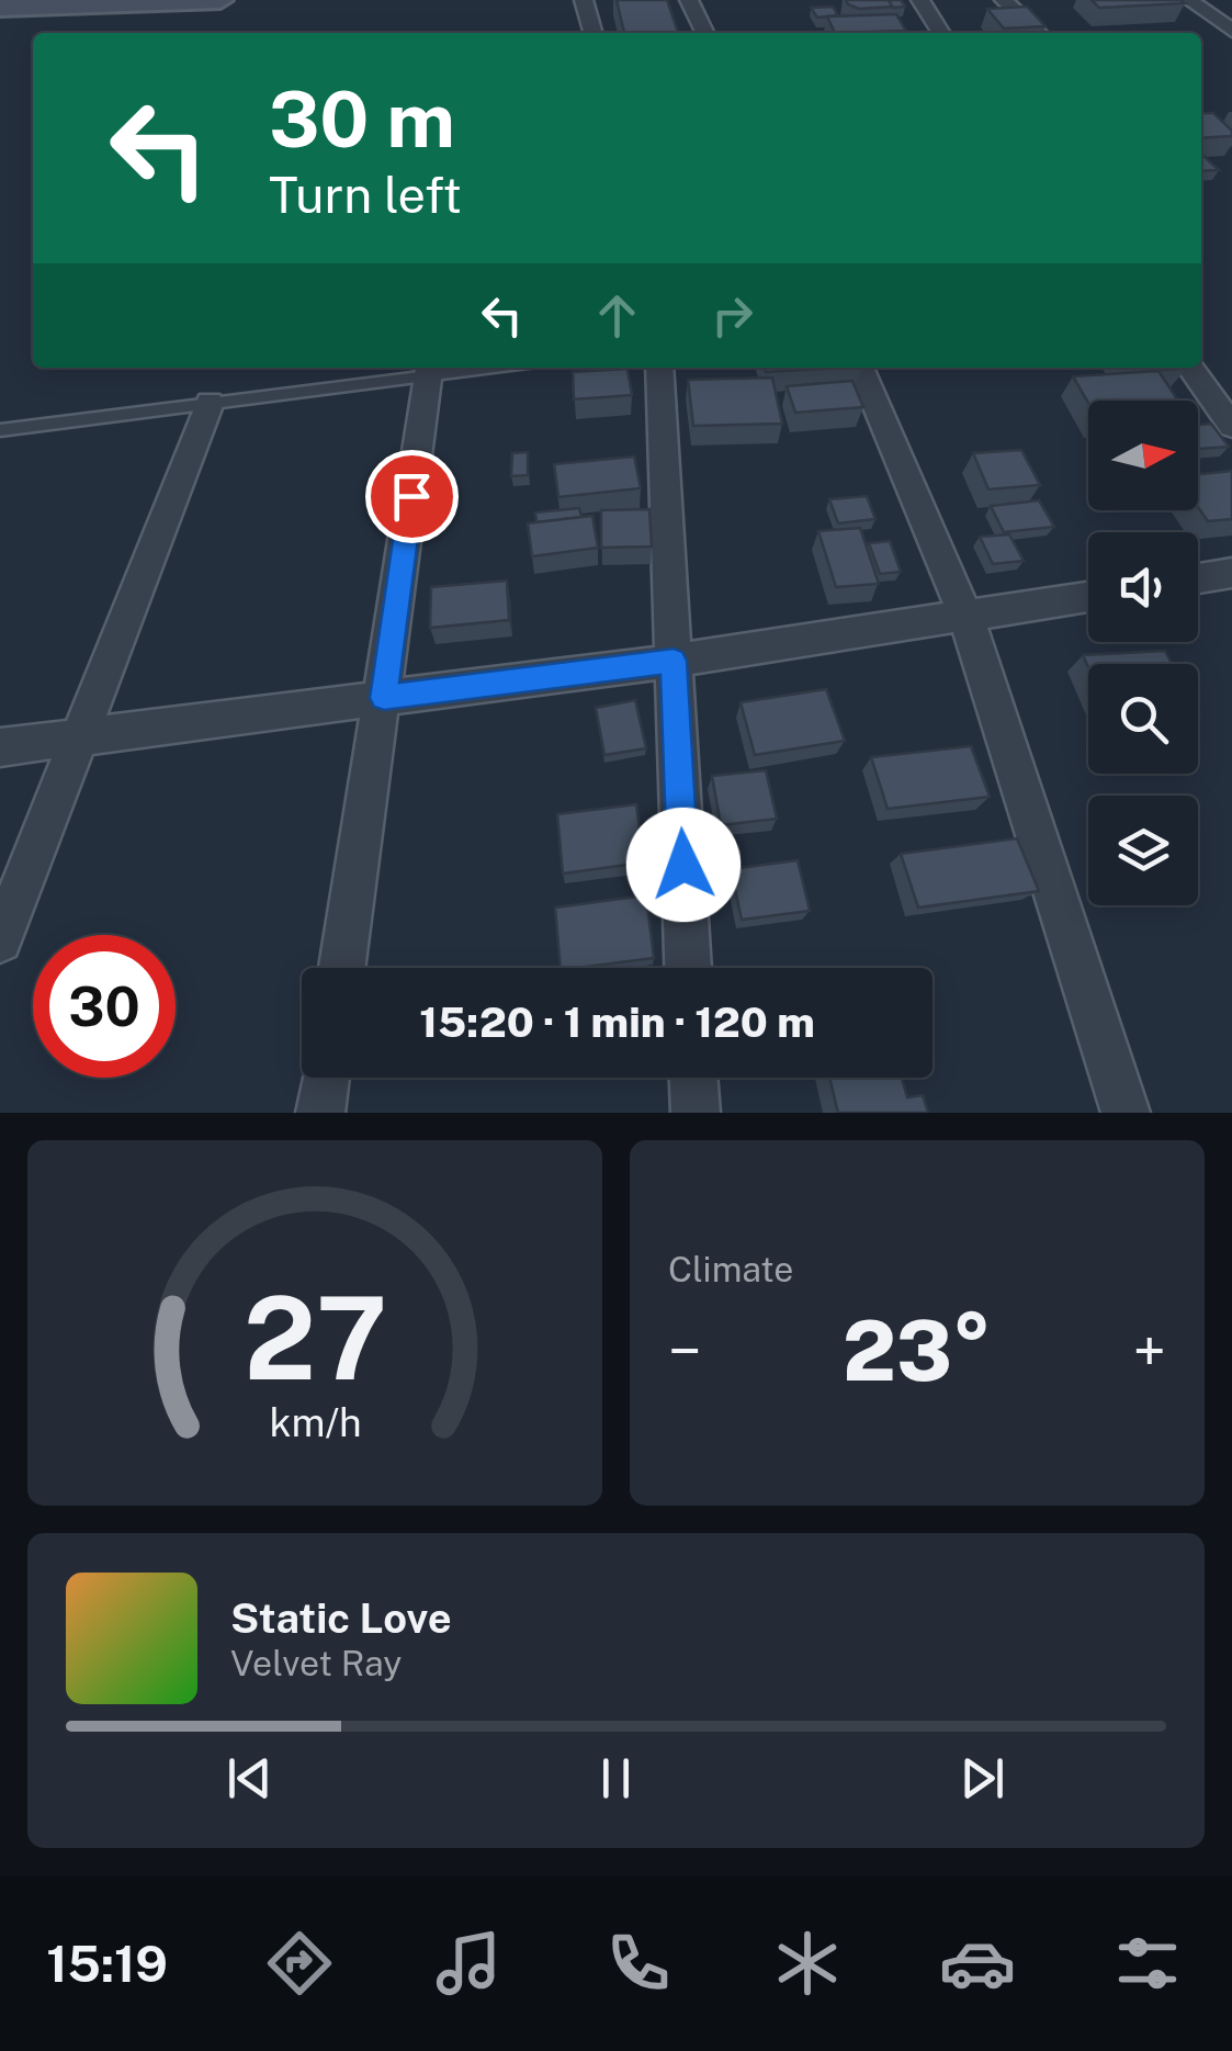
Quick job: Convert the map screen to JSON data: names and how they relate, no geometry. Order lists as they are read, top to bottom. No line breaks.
{"north":"right","page":{"turn":["30 m","Turn left"],"limit":"30","trip":"15:20 · 1 min · 120 m","tile":"Climate","heat":["−","23°","+"],"song":["Static Love","Velvet Ray"],"tabs":"15:19","gauge":["27","km/h"]}}
